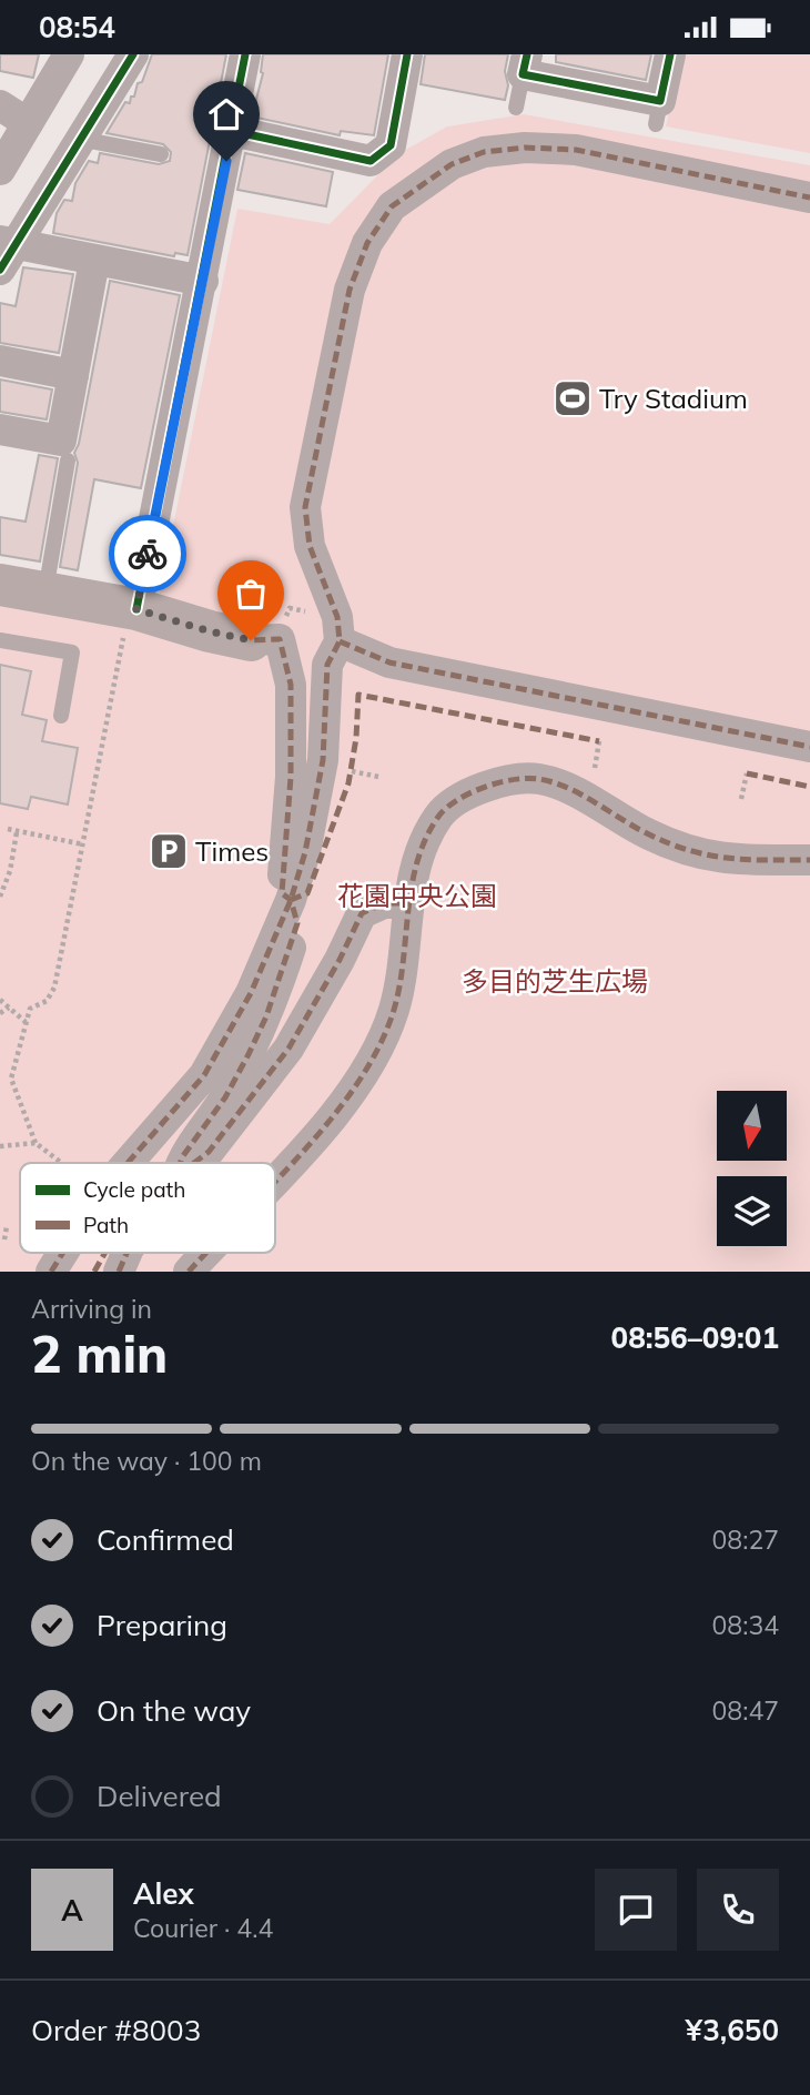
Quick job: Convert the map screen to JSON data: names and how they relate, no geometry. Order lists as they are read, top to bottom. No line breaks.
{"parks":["花園中央公園","多目的芝生広場"],"places":{"sports":["Try Stadium"],"parking":["Times"]},"legend":["Cycle path","Path"],"north":"bottom","page":{"status":"08:54","heading":["2 min","Arriving in","08:56–09:01"],"panel":["Alex","Courier · 4.4","Order #8003","¥3,650"],"bar":"On the way · 100 m","list":[["Confirmed","08:27"],["Preparing","08:34"],["On the way","08:47"],"Delivered"],"round":"A"}}
